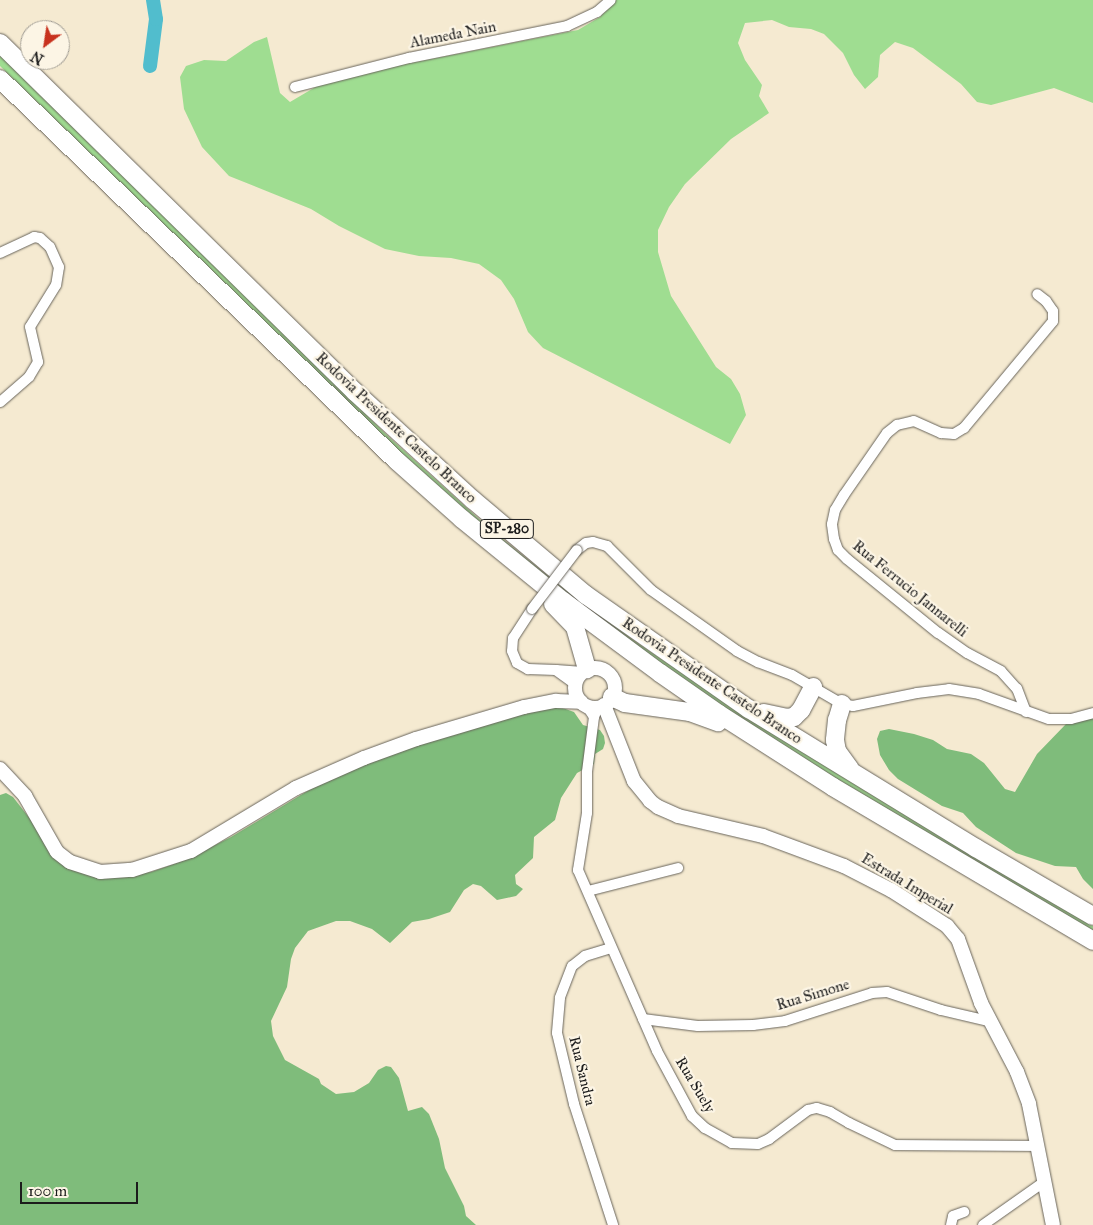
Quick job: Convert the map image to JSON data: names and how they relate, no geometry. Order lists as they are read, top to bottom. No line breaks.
{"streets":{"highway":["Rodovia Presidente Castelo Branco","SP-280"],"street":["Alameda Nain","Rua Ferrucio Jannarelli","Estrada Imperial","Rua Simone","Rua Sandra","Rua Suely"]},"crossings":[["Estrada Imperial","Rua Simone"],["Estrada Imperial","Rua Suely"],["Rua Simone","Rua Suely"],["Rua Sandra","Rua Suely"]],"scale_bar":"100 m","north":"bottom left"}
